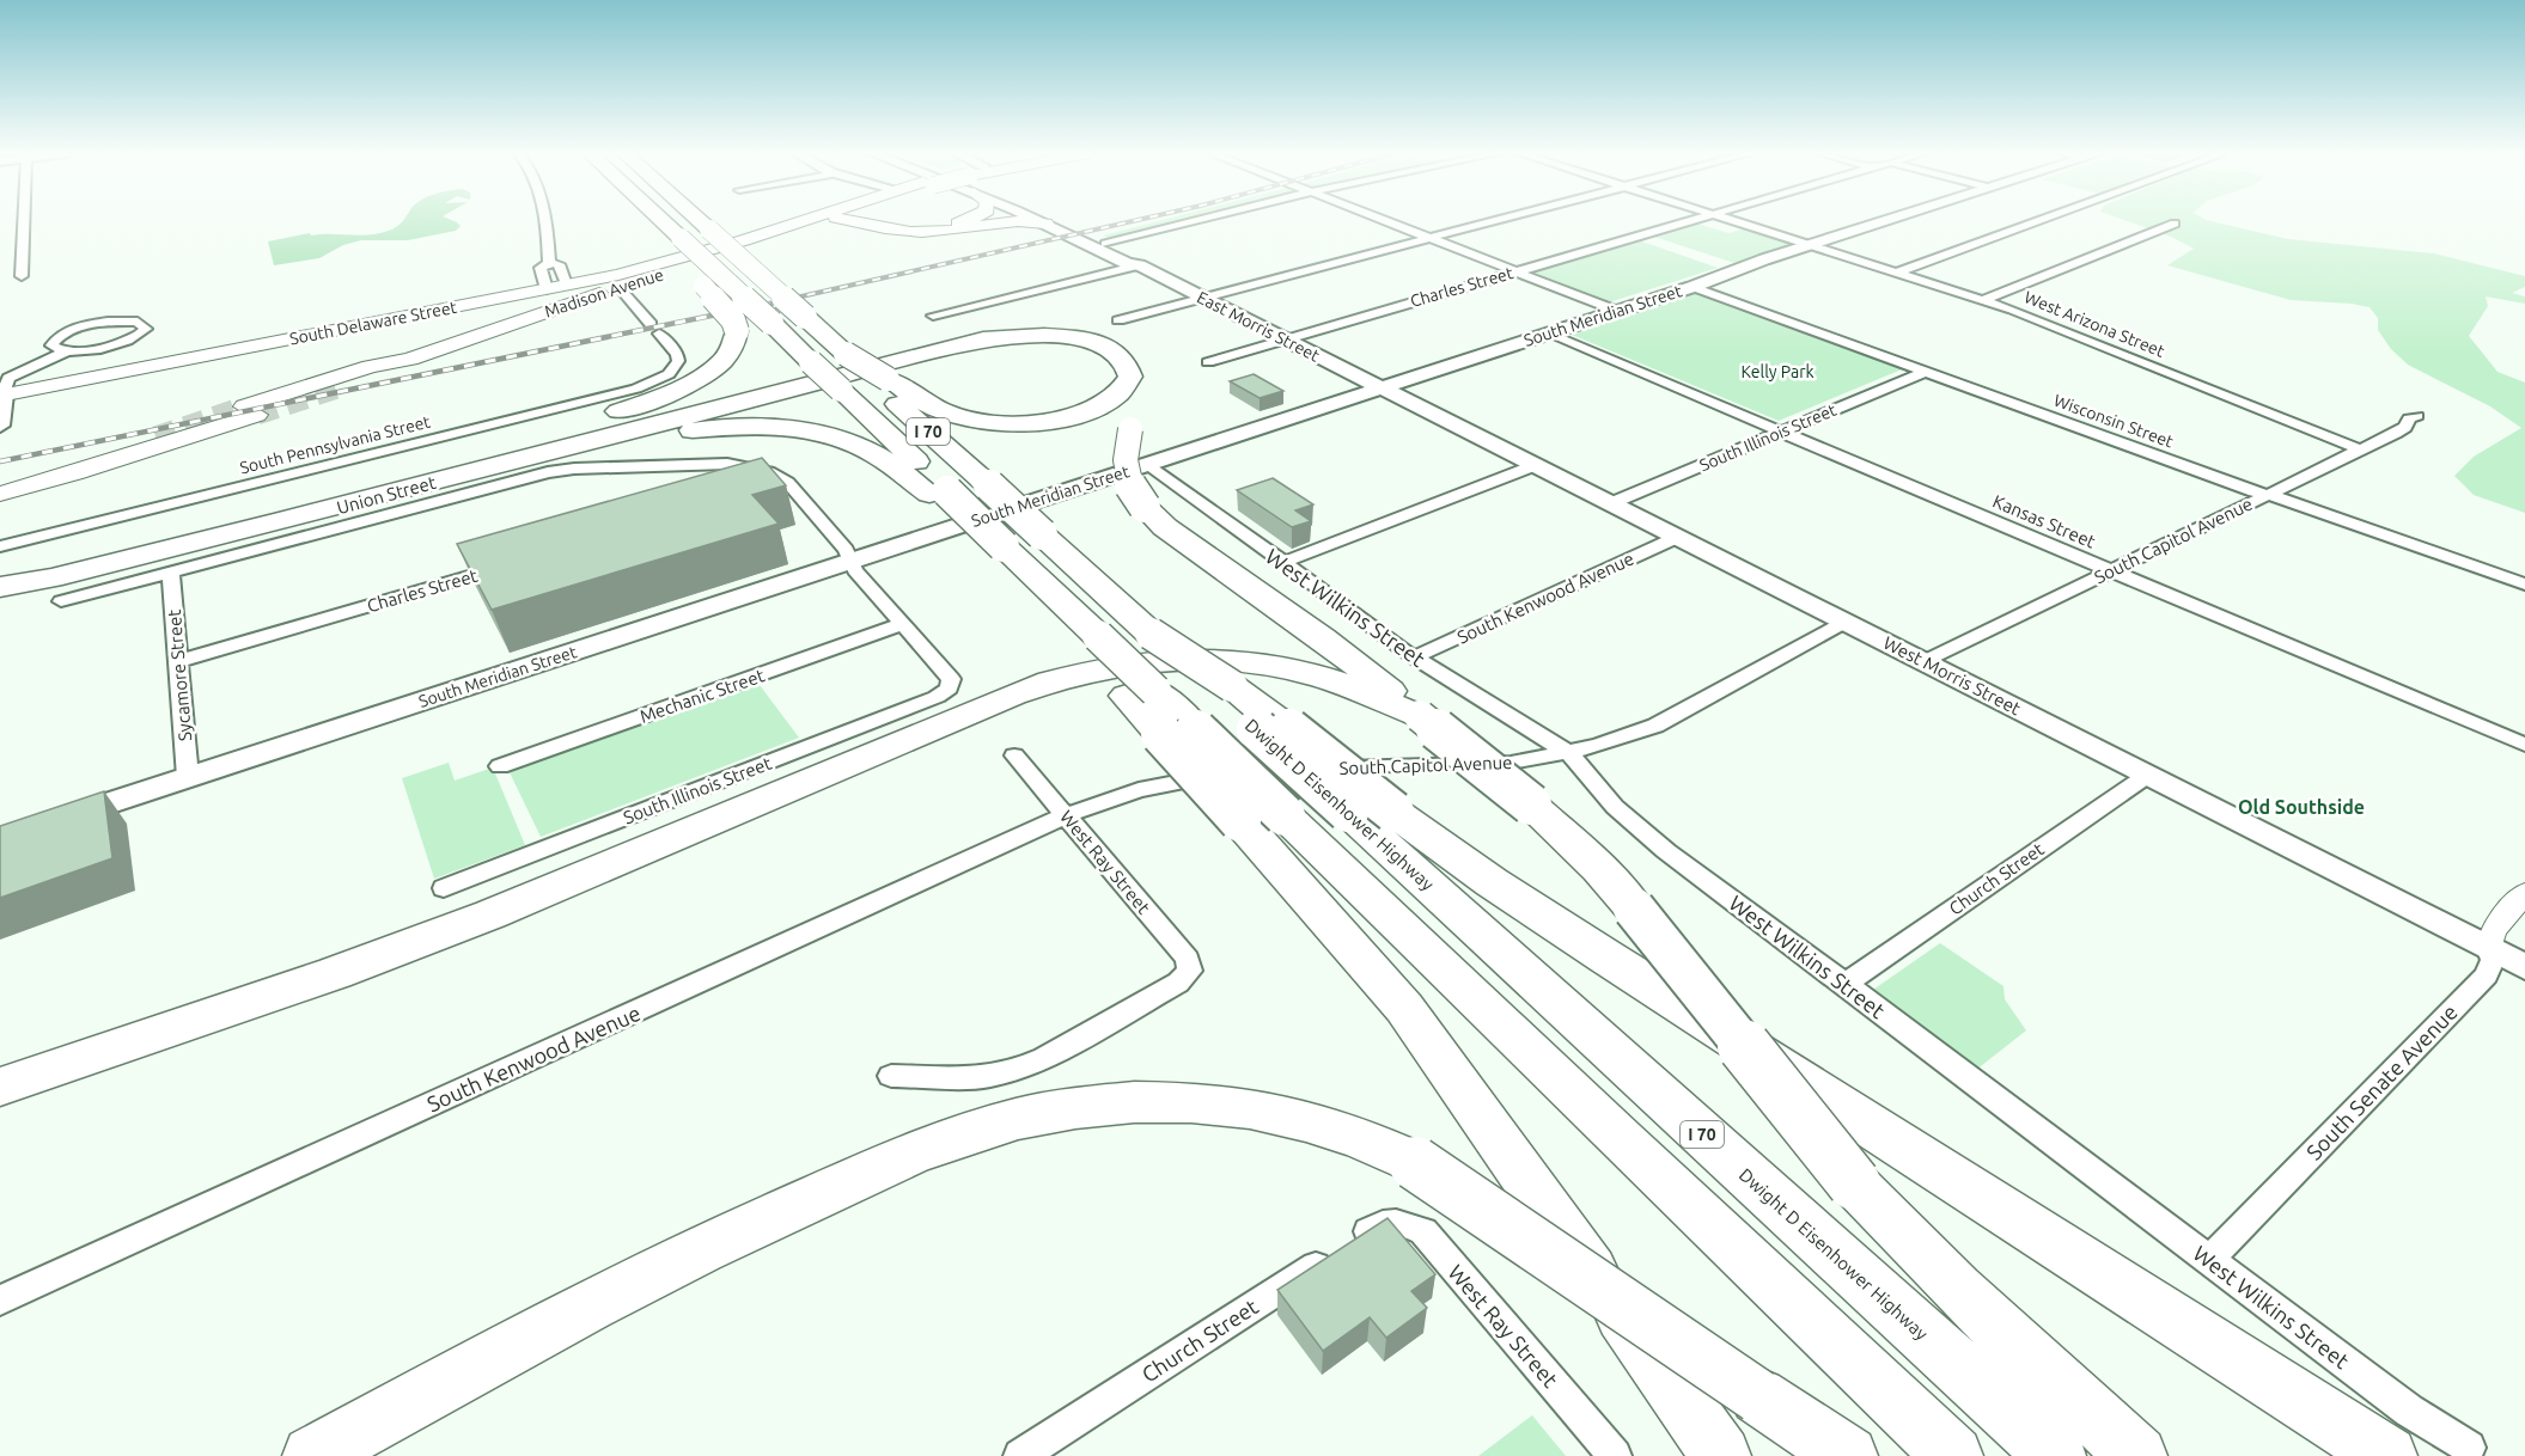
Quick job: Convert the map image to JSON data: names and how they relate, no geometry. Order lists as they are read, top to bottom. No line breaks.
{"streets":{"highway":["I 70","Dwight D Eisenhower Highway"],"main road":["Madison Avenue","South Meridian Street","South Delaware Street","East Morris Street","West Morris Street"],"street":["Charles Street","West Arizona Street","Wisconsin Street","South Illinois Street","South Pennsylvania Street","Union Street","Kansas Street","South Capitol Avenue","South Kenwood Avenue","West Wilkins Street","Sycamore Street","Mechanic Street","West Ray Street","Church Street","South Senate Avenue"]},"crossings":[["Charles Street","East Morris Street"],["Charles Street","Sycamore Street"],["Madison Avenue","South Delaware Street"],["Madison Avenue","South Pennsylvania Street"],["South Meridian Street","West Arizona Street"],["South Meridian Street","East Morris Street"],["South Meridian Street","Wisconsin Street"],["South Meridian Street","Kansas Street"],["South Meridian Street","West Wilkins Street"],["South Meridian Street","Sycamore Street"],["South Meridian Street","West Morris Street"],["West Arizona Street","South Capitol Avenue"],["East Morris Street","West Morris Street"],["Wisconsin Street","South Illinois Street"],["Wisconsin Street","South Capitol Avenue"],["South Illinois Street","Kansas Street"],["South Illinois Street","West Morris Street"],["South Illinois Street","Mechanic Street"],["Union Street","Sycamore Street"],["Kansas Street","South Capitol Avenue"],["South Capitol Avenue","South Kenwood Avenue"],["South Capitol Avenue","West Wilkins Street"],["South Capitol Avenue","West Morris Street"],["South Capitol Avenue","West Ray Street"],["South Kenwood Avenue","West Wilkins Street"],["South Kenwood Avenue","West Morris Street"],["South Kenwood Avenue","West Ray Street"],["West Wilkins Street","Church Street"],["West Wilkins Street","South Senate Avenue"],["West Morris Street","Church Street"],["West Morris Street","South Senate Avenue"],["West Ray Street","Church Street"]],"districts":["Old Southside"],"parks":["Kelly Park"]}
